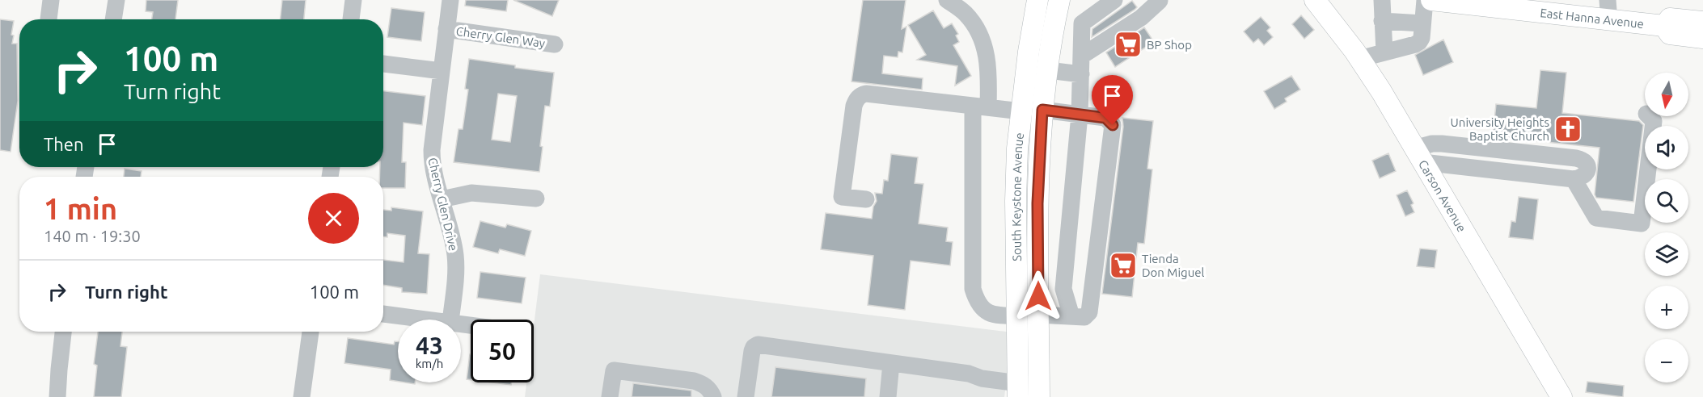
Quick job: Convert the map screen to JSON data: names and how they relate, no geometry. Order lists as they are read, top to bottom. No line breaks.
{"streets":{"main road":["East Hanna Avenue","Carson Avenue","South Keystone Avenue"],"street":["Cherry Glen Way","Cherry Glen Drive"]},"crossings":[["Cherry Glen Way","Cherry Glen Drive"]],"places":{"supermarket":["BP Shop","Tienda Don Miguel"],"church":["University Heights Baptist Church"]},"north":"bottom","page":{"turn":["100 m","Turn right"],"map_buttons":["+","−"],"then":"Then","heading":["1 min","140 m · 19:30"],"list":[{"name":"Turn right","value":"100 m"}],"speed":"43 km/h","limit":"50"}}
